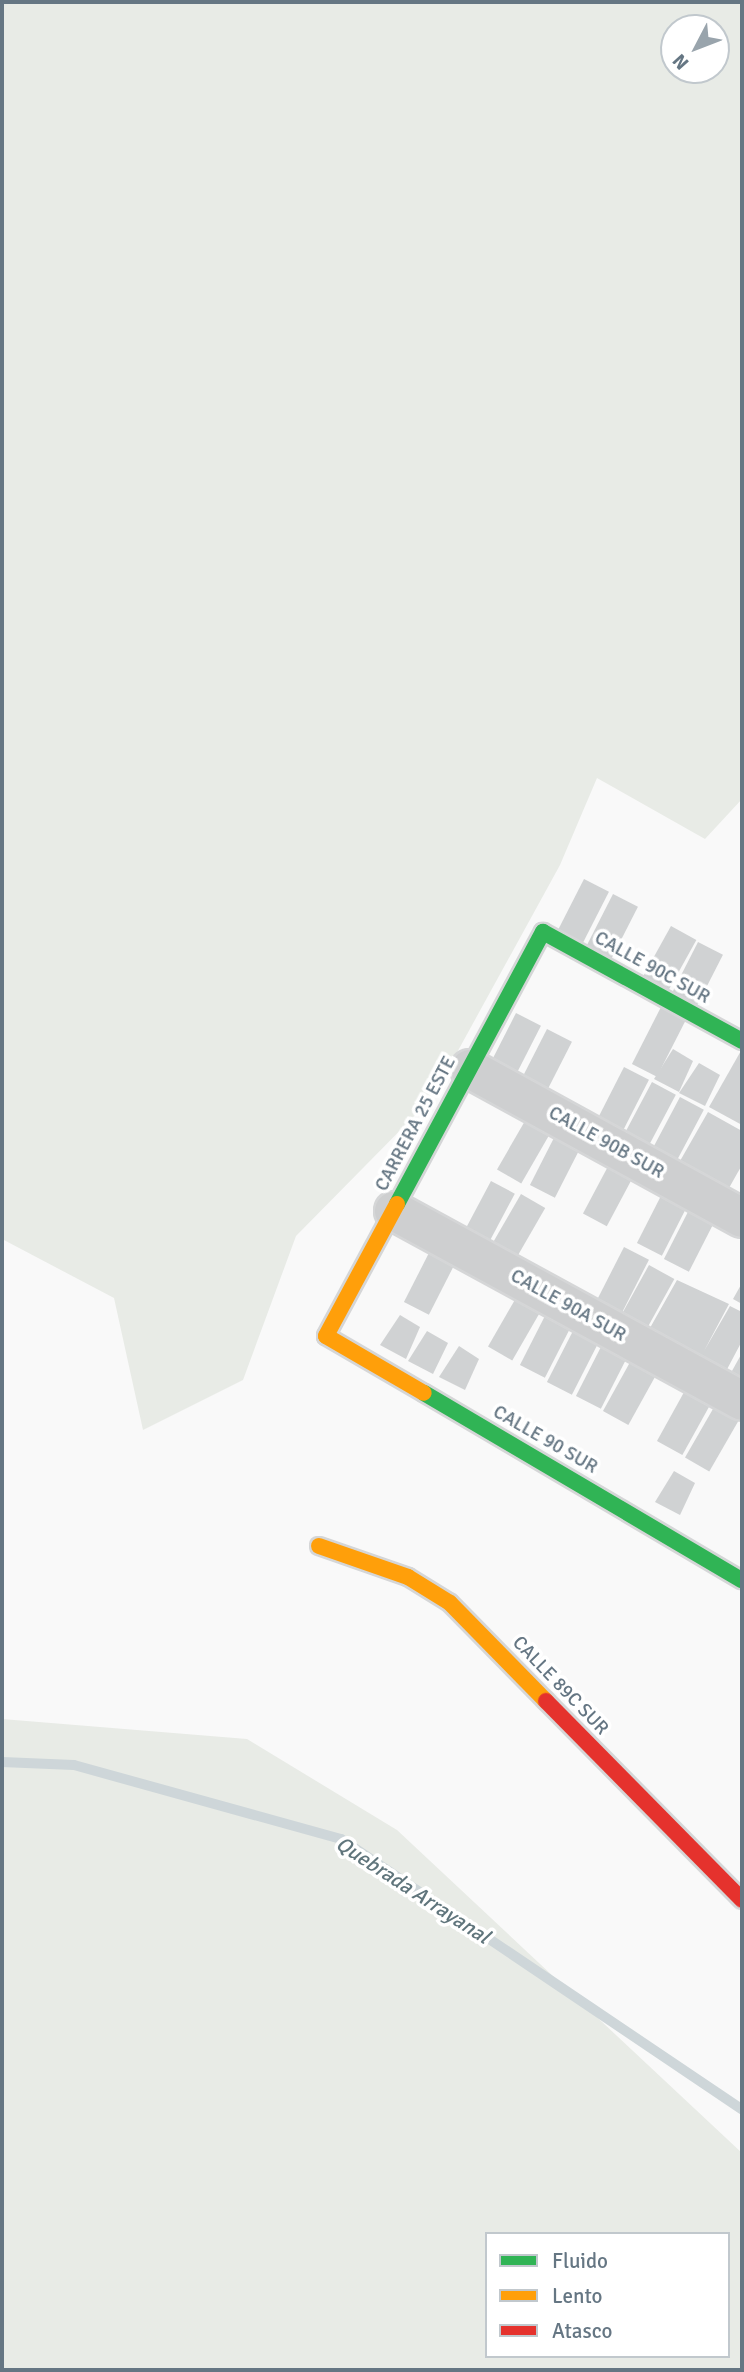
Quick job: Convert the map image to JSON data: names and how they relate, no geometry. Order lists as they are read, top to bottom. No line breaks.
{"streets":{"street":["CALLE 90C SUR","CARRERA 25 ESTE","CALLE 90B SUR","CALLE 90A SUR","CALLE 90 SUR","CALLE 89C SUR"]},"crossings":[["CALLE 90C SUR","CARRERA 25 ESTE"],["CARRERA 25 ESTE","CALLE 90B SUR"],["CARRERA 25 ESTE","CALLE 90A SUR"],["CARRERA 25 ESTE","CALLE 90 SUR"]],"water":["Quebrada Arrayanal"],"legend":["Fluido","Lento","Atasco"],"north":"bottom left"}
